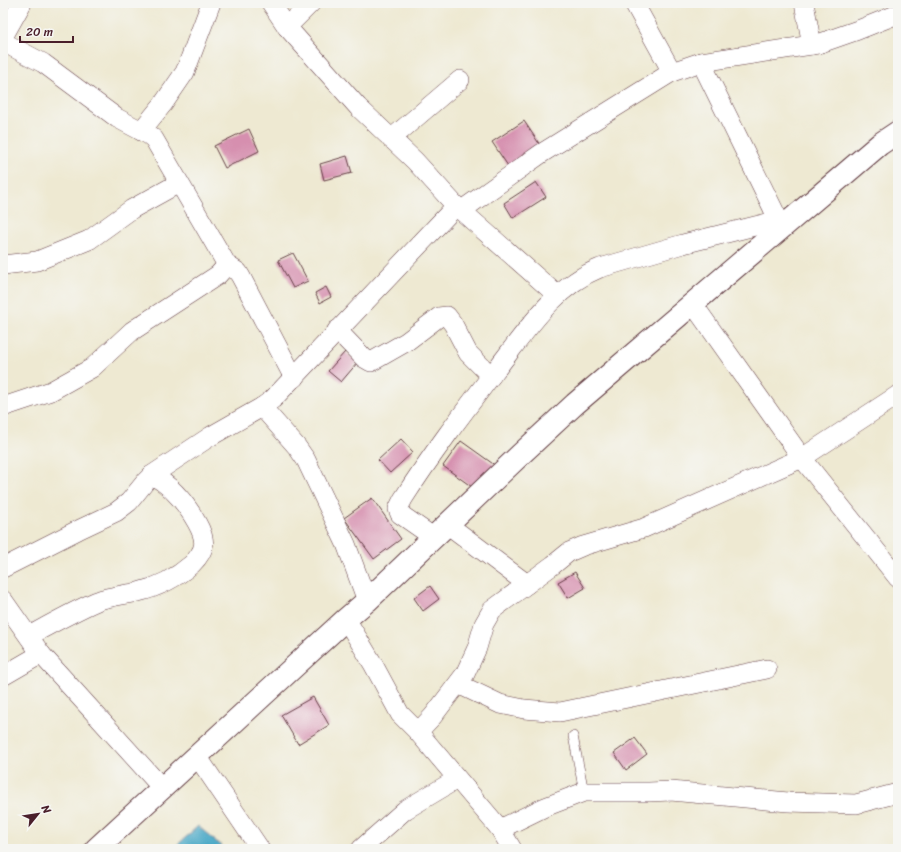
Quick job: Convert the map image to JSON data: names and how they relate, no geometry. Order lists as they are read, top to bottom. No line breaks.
{"scale_bar":"20 m","north":"top right"}
